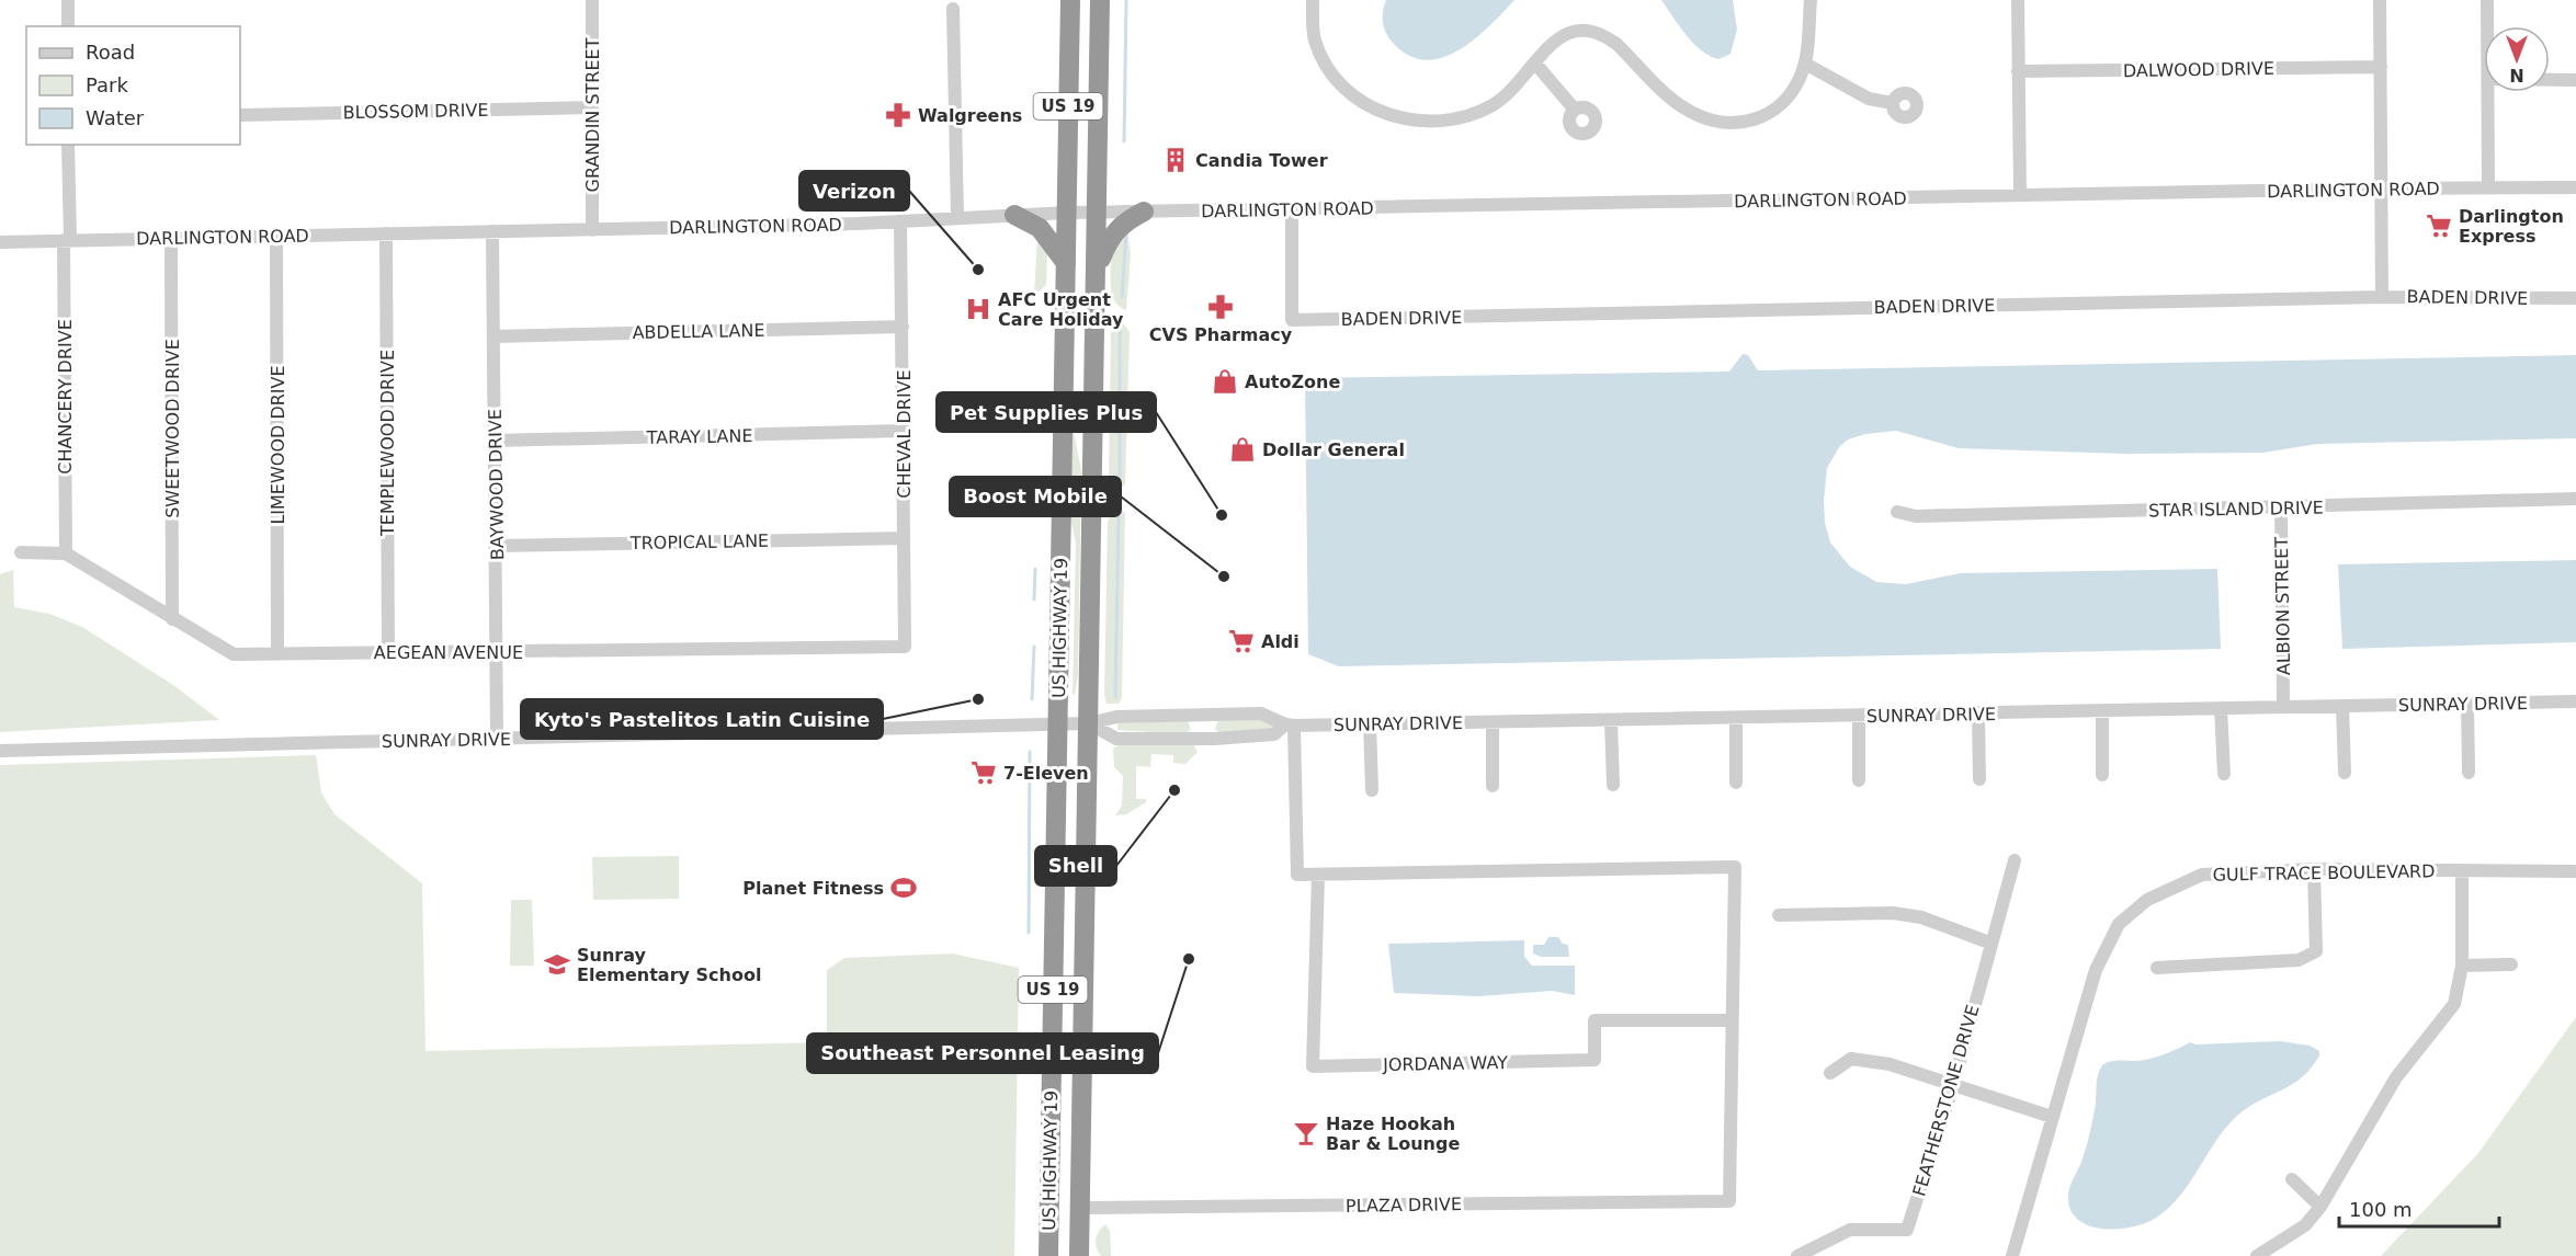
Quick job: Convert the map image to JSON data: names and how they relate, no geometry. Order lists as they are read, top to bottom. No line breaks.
{"streets":{"highway":["US 19","US HIGHWAY 19"],"street":["DALWOOD DRIVE","BLOSSOM DRIVE","GRANDIN STREET","DARLINGTON ROAD","BADEN DRIVE","ABDELLA LANE","CHANCERY DRIVE","SWEETWOOD DRIVE","CHEVAL DRIVE","TARAY LANE","TEMPLEWOOD DRIVE","LIMEWOOD DRIVE","BAYWOOD DRIVE","STAR ISLAND DRIVE","TROPICAL LANE","ALBION STREET","AEGEAN AVENUE","SUNRAY DRIVE","GULF TRACE BOULEVARD","JORDANA WAY","FEATHERSTONE DRIVE","PLAZA DRIVE"]},"crossings":[["BLOSSOM DRIVE","GRANDIN STREET"],["GRANDIN STREET","DARLINGTON ROAD"],["DARLINGTON ROAD","BADEN DRIVE"],["DARLINGTON ROAD","CHANCERY DRIVE"],["DARLINGTON ROAD","SWEETWOOD DRIVE"],["DARLINGTON ROAD","CHEVAL DRIVE"],["DARLINGTON ROAD","TEMPLEWOOD DRIVE"],["DARLINGTON ROAD","LIMEWOOD DRIVE"],["DARLINGTON ROAD","BAYWOOD DRIVE"],["DARLINGTON ROAD","US HIGHWAY 19"],["ABDELLA LANE","CHEVAL DRIVE"],["ABDELLA LANE","BAYWOOD DRIVE"],["CHANCERY DRIVE","AEGEAN AVENUE"],["SWEETWOOD DRIVE","AEGEAN AVENUE"],["CHEVAL DRIVE","TARAY LANE"],["CHEVAL DRIVE","TROPICAL LANE"],["CHEVAL DRIVE","AEGEAN AVENUE"],["TARAY LANE","BAYWOOD DRIVE"],["TEMPLEWOOD DRIVE","AEGEAN AVENUE"],["LIMEWOOD DRIVE","AEGEAN AVENUE"],["BAYWOOD DRIVE","TROPICAL LANE"],["BAYWOOD DRIVE","AEGEAN AVENUE"],["BAYWOOD DRIVE","SUNRAY DRIVE"],["STAR ISLAND DRIVE","ALBION STREET"],["ALBION STREET","SUNRAY DRIVE"],["US HIGHWAY 19","SUNRAY DRIVE"],["US HIGHWAY 19","PLAZA DRIVE"],["JORDANA WAY","PLAZA DRIVE"]],"places":{"pharmacy":["Walgreens","CVS Pharmacy"],"building":["Candia Tower"],"supermarket":["Darlington Express","Aldi","7-Eleven"],"other":["Verizon","Pet Supplies Plus","Boost Mobile","Kyto's Pastelitos Latin Cuisine","Shell","Southeast Personnel Leasing"],"hospital":["AFC Urgent Care Holiday"],"shop":["AutoZone","Dollar General"],"sports":["Planet Fitness"],"school or university":["Sunray Elementary School"],"bar":["Haze Hookah Bar & Lounge"]},"legend":["Road","Park","Water"],"scale_bar":"100 m","north":"bottom"}
